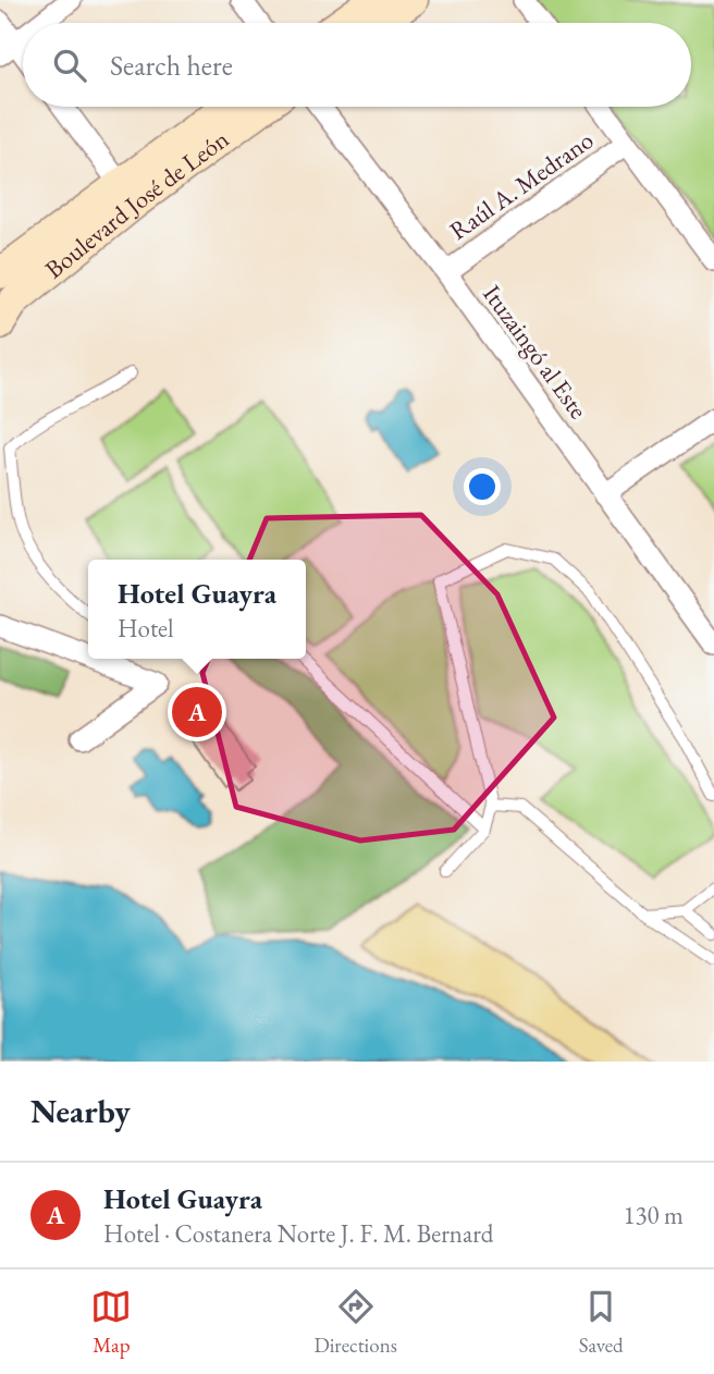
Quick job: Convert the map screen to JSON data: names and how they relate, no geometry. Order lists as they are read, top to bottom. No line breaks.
{"streets":{"main road":["Boulevard José de León"],"street":["Raúl A. Medrano","Ituzaingó al Este"]},"crossings":[["Raúl A. Medrano","Ituzaingó al Este"]],"page":{"search":"Search here","popup":["Hotel Guayra","Hotel"],"pins":"A","heading":"Nearby","list":[{"mark":"A","name":"Hotel Guayra","note":"Hotel · Costanera Norte J. F. M. Bernard","value":"130 m"}],"nav":["Map","Directions","Saved"]}}
